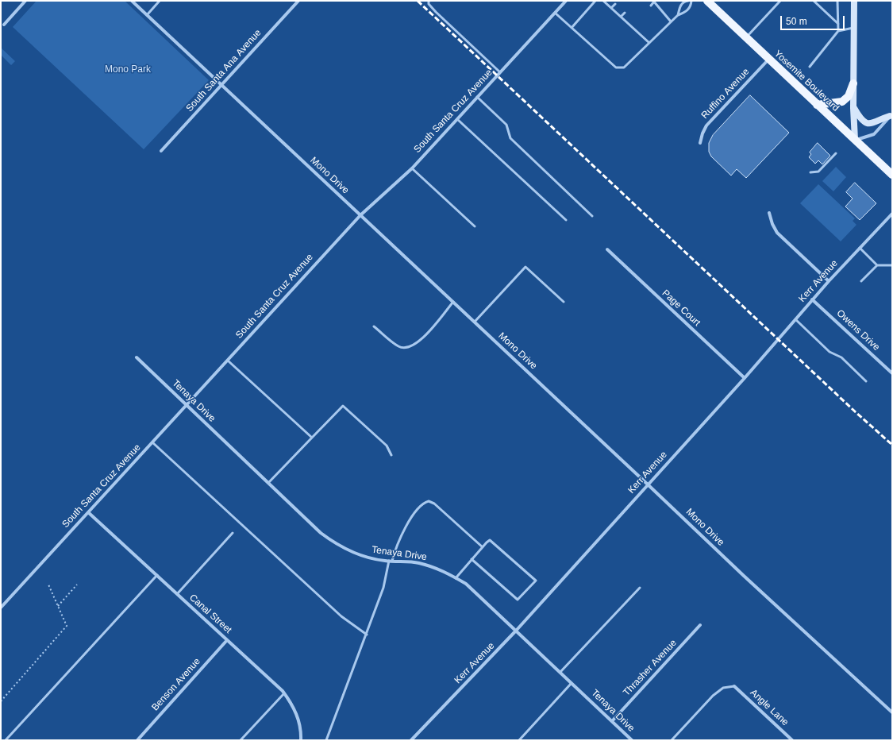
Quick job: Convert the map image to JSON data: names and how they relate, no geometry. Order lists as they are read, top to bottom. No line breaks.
{"streets":{"main road":["Yosemite Boulevard"],"street":["South Santa Ana Avenue","Ruffino Avenue","South Santa Cruz Avenue","Mono Drive","Kerr Avenue","Page Court","Owens Drive","Tenaya Drive","Canal Street","Thrasher Avenue","Benson Avenue","Angle Lane"]},"crossings":[["South Santa Ana Avenue","Mono Drive"],["Yosemite Boulevard","Ruffino Avenue"],["South Santa Cruz Avenue","Mono Drive"],["South Santa Cruz Avenue","Tenaya Drive"],["South Santa Cruz Avenue","Canal Street"],["Mono Drive","Kerr Avenue"],["Kerr Avenue","Page Court"],["Kerr Avenue","Owens Drive"],["Kerr Avenue","Tenaya Drive"],["Tenaya Drive","Thrasher Avenue"],["Canal Street","Benson Avenue"]],"parks":["Mono Park"],"scale_bar":"50 m"}
